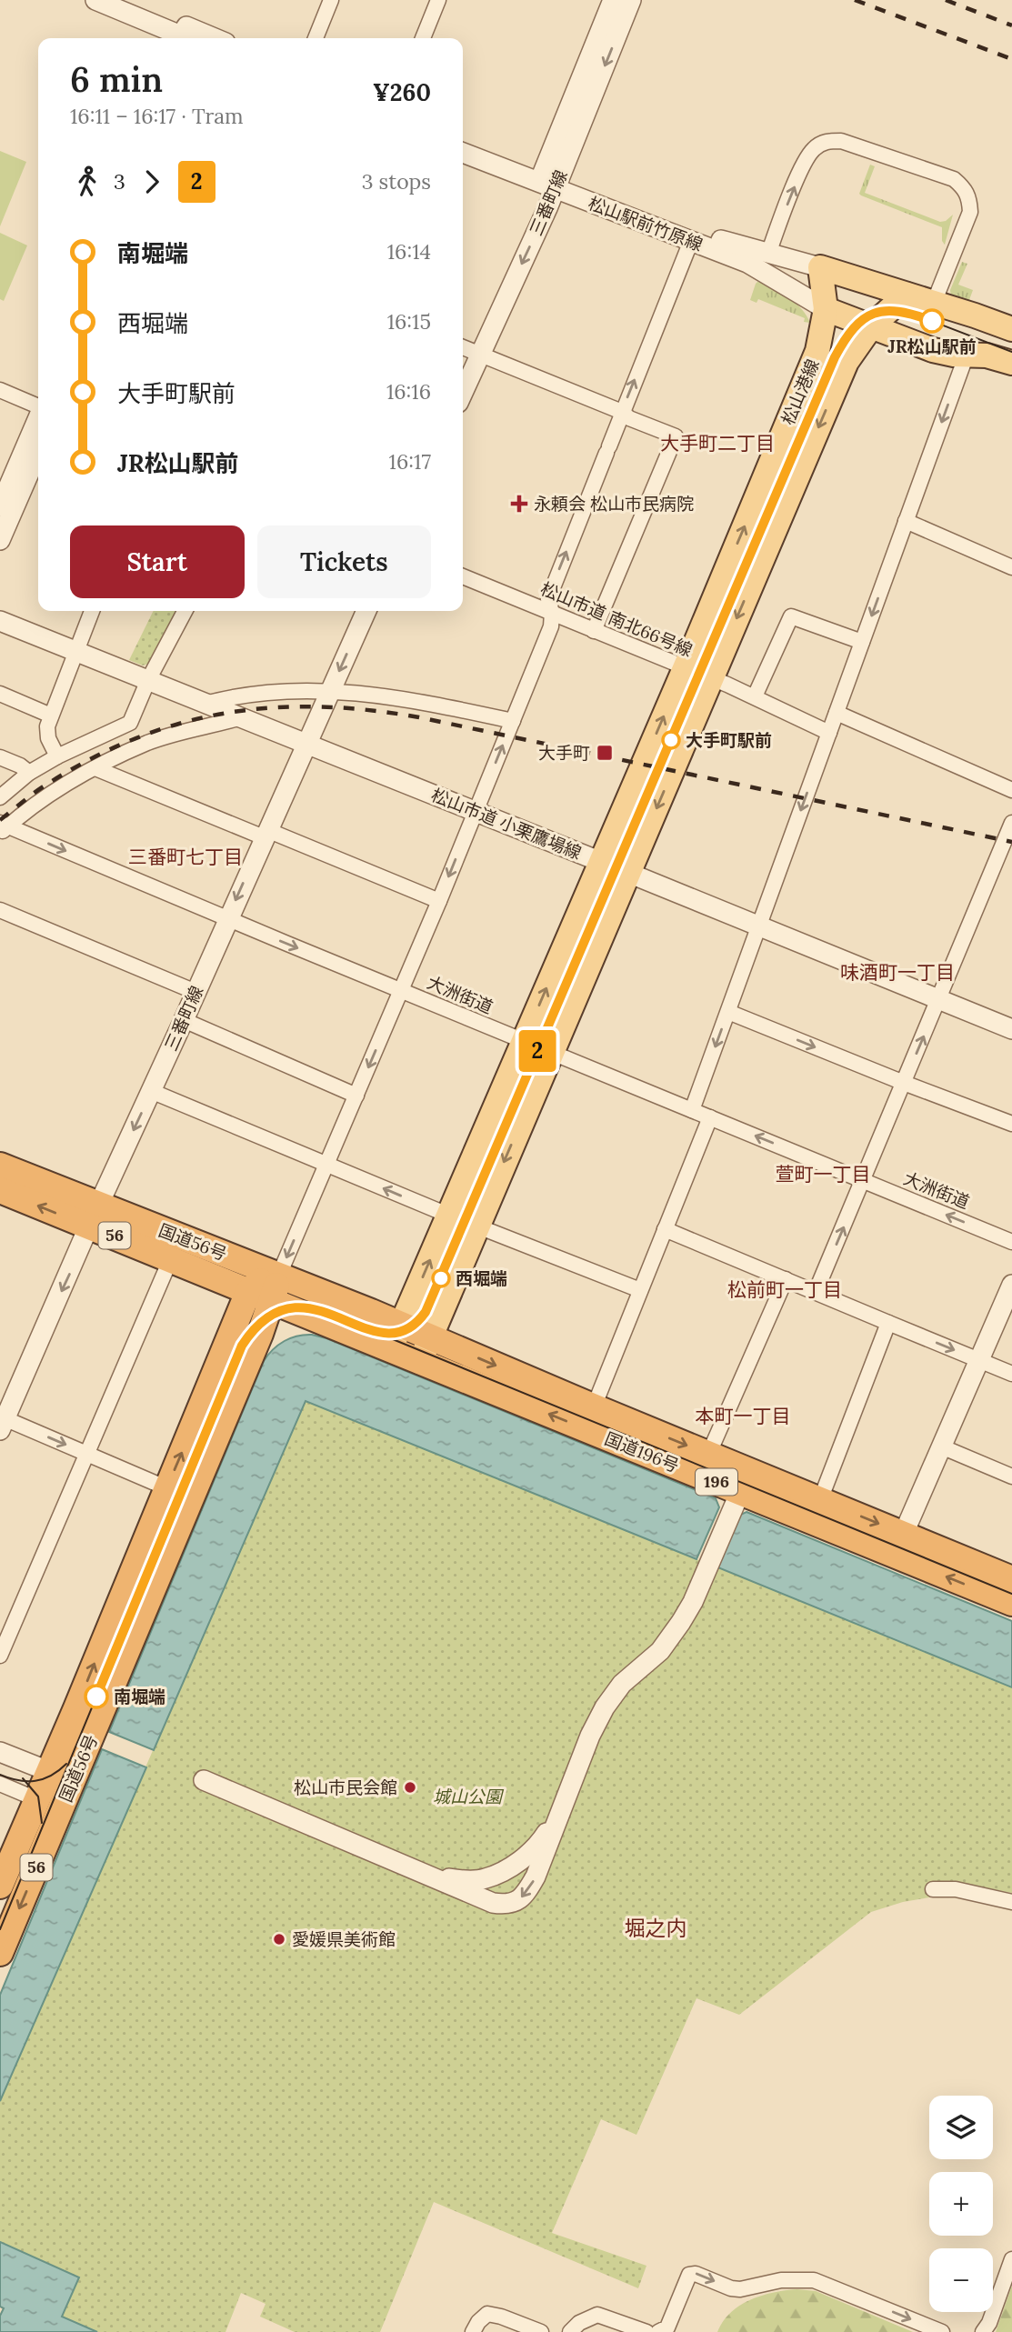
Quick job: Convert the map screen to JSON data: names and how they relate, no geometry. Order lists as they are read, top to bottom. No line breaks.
{"streets":{"highway":["56","国道56号","国道196号","196"],"main road":["松山港線"],"street":["三番町線","松山駅前竹原線","松山市道 南北66号線","松山市道 小栗鷹場線","大洲街道"]},"crossings":[["三番町線","松山駅前竹原線"],["三番町線","松山市道 小栗鷹場線"],["三番町線","大洲街道"],["三番町線","国道56号"],["松山駅前竹原線","松山港線"],["松山港線","松山市道 南北66号線"],["松山港線","松山市道 小栗鷹場線"],["松山港線","大洲街道"],["松山港線","国道196号"],["国道56号","国道196号"]],"districts":["大手町二丁目","三番町七丁目","味酒町一丁目","萱町一丁目","松前町一丁目","本町一丁目","堀之内"],"parks":["城山公園"],"places":{"other":["JR松山駅前","大手町駅前","西堀端","南堀端","松山市民会館","愛媛県美術館"],"health":["永頼会 松山市民病院"],"transit":["大手町"]},"lines":["tram line 2"],"page":{"on_map":"2","heading":["6 min","16:11 – 16:17 · Tram","¥260"],"legs":["3","2","3 stops"],"list":[{"name":"南堀端","value":"16:14"},{"name":"西堀端","value":"16:15"},{"name":"大手町駅前","value":"16:16"},{"name":"JR松山駅前","value":"16:17"}],"buttons":["Start","Tickets"],"map_buttons":["+","−"]}}
